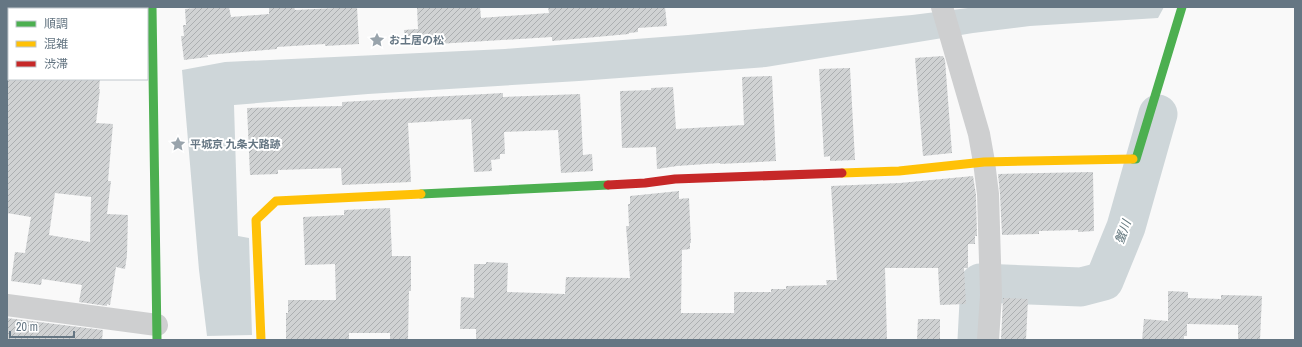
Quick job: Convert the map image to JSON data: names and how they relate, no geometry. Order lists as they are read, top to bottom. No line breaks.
{"water":["蟹川"],"places":{"place":["お土居の松","平城京 九条大路跡"]},"legend":["順調","混雑","渋滞"],"scale_bar":"20 m"}
